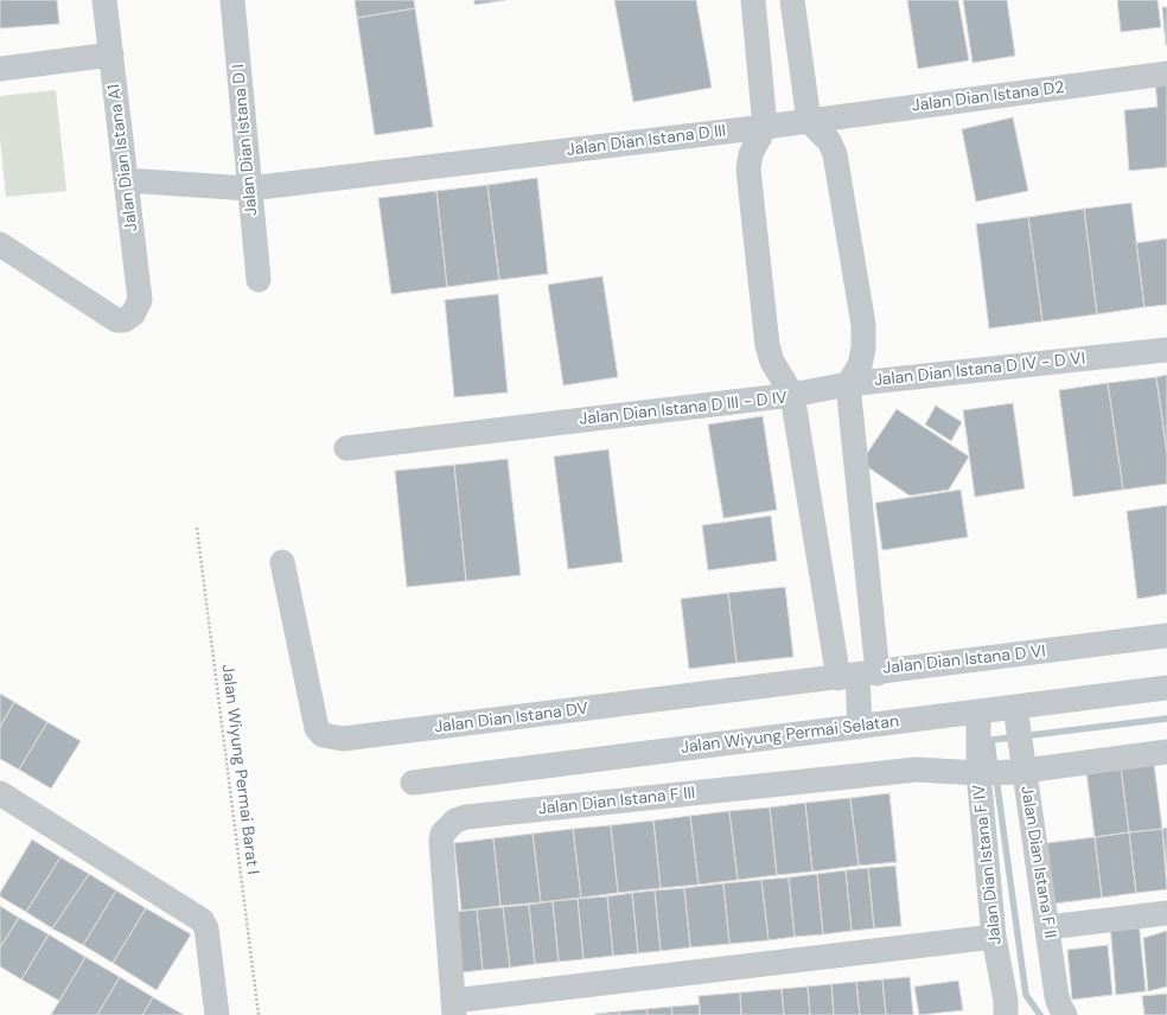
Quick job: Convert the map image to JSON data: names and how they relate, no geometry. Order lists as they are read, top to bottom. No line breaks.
{"streets":{"street":["Jalan Dian Istana D2","Jalan Dian Istana D I","Jalan Dian Istana D III","Jalan Dian Istana A1","Jalan Dian Istana D IV - D VI","Jalan Dian Istana D III - D IV","Jalan Dian Istana D VI","Jalan Dian Istana DV","Jalan Wiyung Permai Selatan","Jalan Dian Istana F III","Jalan Dian Istana F II","Jalan Dian Istana F IV"],"path":["Jalan Wiyung Permai Barat I"]},"crossings":[["Jalan Dian Istana D2","Jalan Dian Istana D III"],["Jalan Dian Istana D I","Jalan Dian Istana D III"],["Jalan Dian Istana D III","Jalan Dian Istana A1"],["Jalan Dian Istana D IV - D VI","Jalan Dian Istana D III - D IV"],["Jalan Dian Istana D IV - D VI","Jalan Dian Istana D VI"],["Jalan Dian Istana D III - D IV","Jalan Dian Istana D VI"],["Jalan Dian Istana D III - D IV","Jalan Dian Istana DV"],["Jalan Dian Istana D VI","Jalan Dian Istana DV"],["Jalan Wiyung Permai Selatan","Jalan Dian Istana F II"],["Jalan Wiyung Permai Selatan","Jalan Dian Istana F IV"],["Jalan Dian Istana F III","Jalan Dian Istana F II"],["Jalan Dian Istana F III","Jalan Dian Istana F IV"]]}
